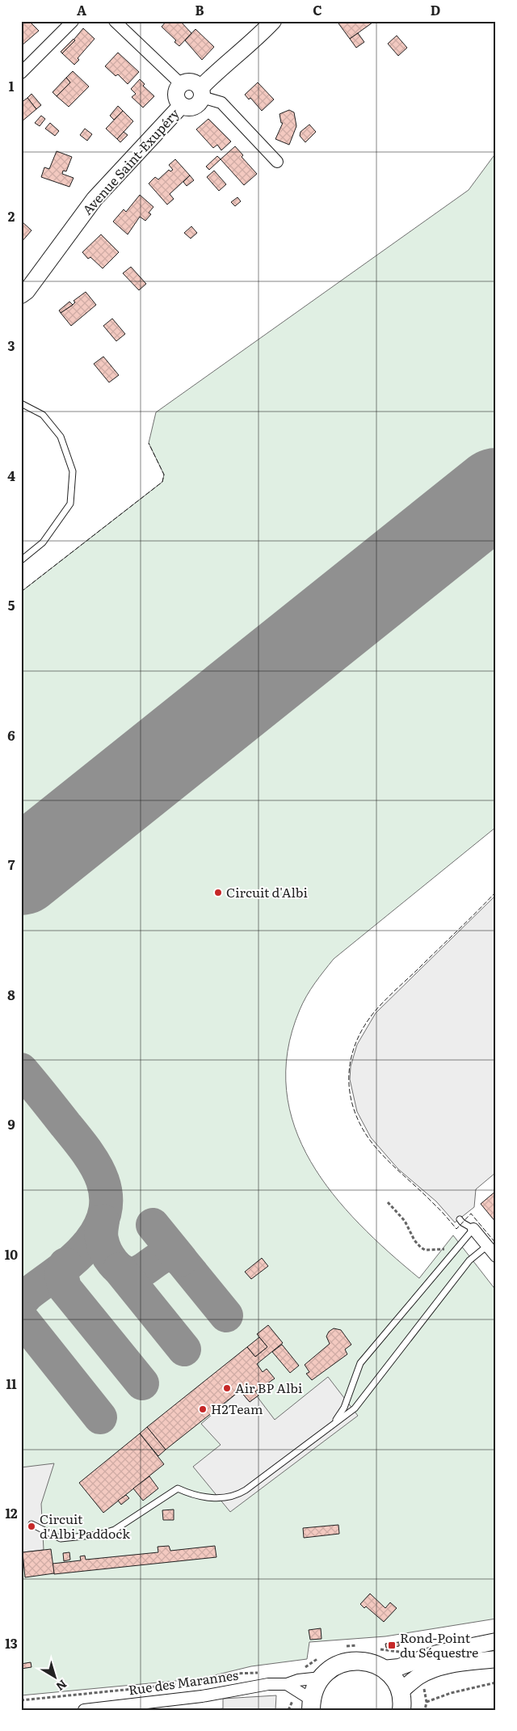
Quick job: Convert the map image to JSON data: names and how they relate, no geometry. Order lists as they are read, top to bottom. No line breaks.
{"streets":{"street":["Avenue Saint-Exupéry","Rue des Marannes"]},"places":{"other":["Circuit d'Albi","Air BP Albi","H2Team","Circuit d'Albi Paddock"],"transit":["Rond-Point du Séquestre"]},"north":"bottom right","grid":{"columns":["A","B","C","D"],"rows":["1","2","3","4","5","6","7","8","9","10","11","12","13"]}}
